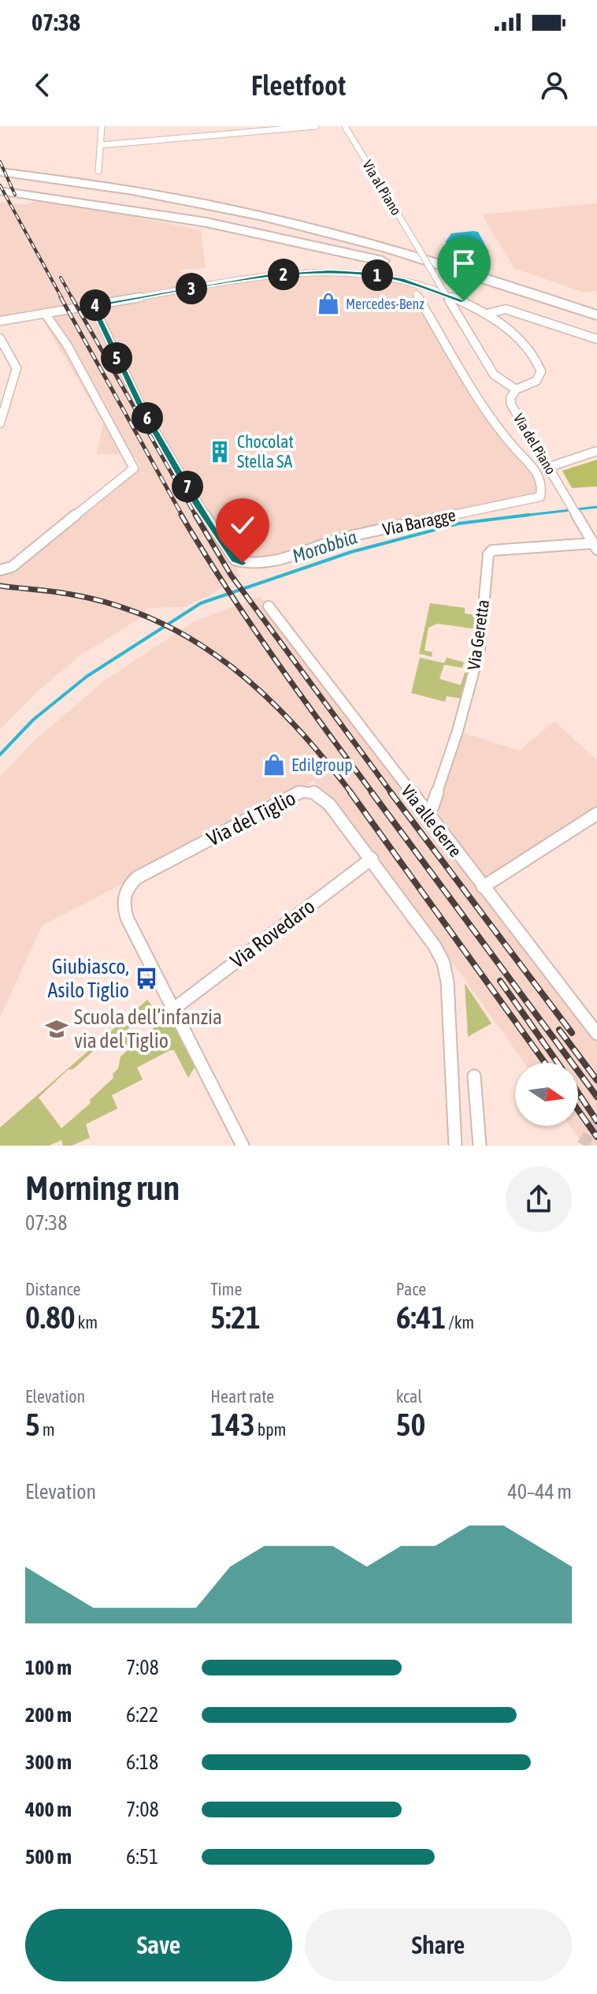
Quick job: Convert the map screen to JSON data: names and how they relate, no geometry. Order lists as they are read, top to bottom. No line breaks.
{"streets":{"street":["Via al Piano","Via del Piano","Via Baragge","Via Geretta","Via del Tiglio","Via alle Gerre","Via Rovedaro"]},"crossings":[["Via al Piano","Via del Piano"],["Via del Piano","Via Geretta"],["Via Geretta","Via alle Gerre"],["Via del Tiglio","Via Rovedaro"]],"water":["Morobbia"],"places":{"shop":["Mercedes-Benz","Edilgroup"],"building":["Chocolat Stella SA"],"bus stop":["Giubiasco, Asilo Tiglio"],"school or university":["Scuola dell’infanzia via del Tiglio"]},"north":"right","page":{"status":"07:38","header":"Fleetfoot","pins":["2","1","3","4","5","6","7"],"heading":["Morning run","07:38"],"stats":[["Distance","0.80 km"],["Time","5:21"],["Pace","6:41 /km"],["Elevation","5 m"],["Heart rate","143 bpm"],["kcal","50"]],"chart":["Elevation","40–44 m"],"list":[{"name":"100 m","note":"7:08"},{"name":"200 m","note":"6:22"},{"name":"300 m","note":"6:18"},{"name":"400 m","note":"7:08"},{"name":"500 m","note":"6:51"}],"buttons":["Save","Share"]}}
